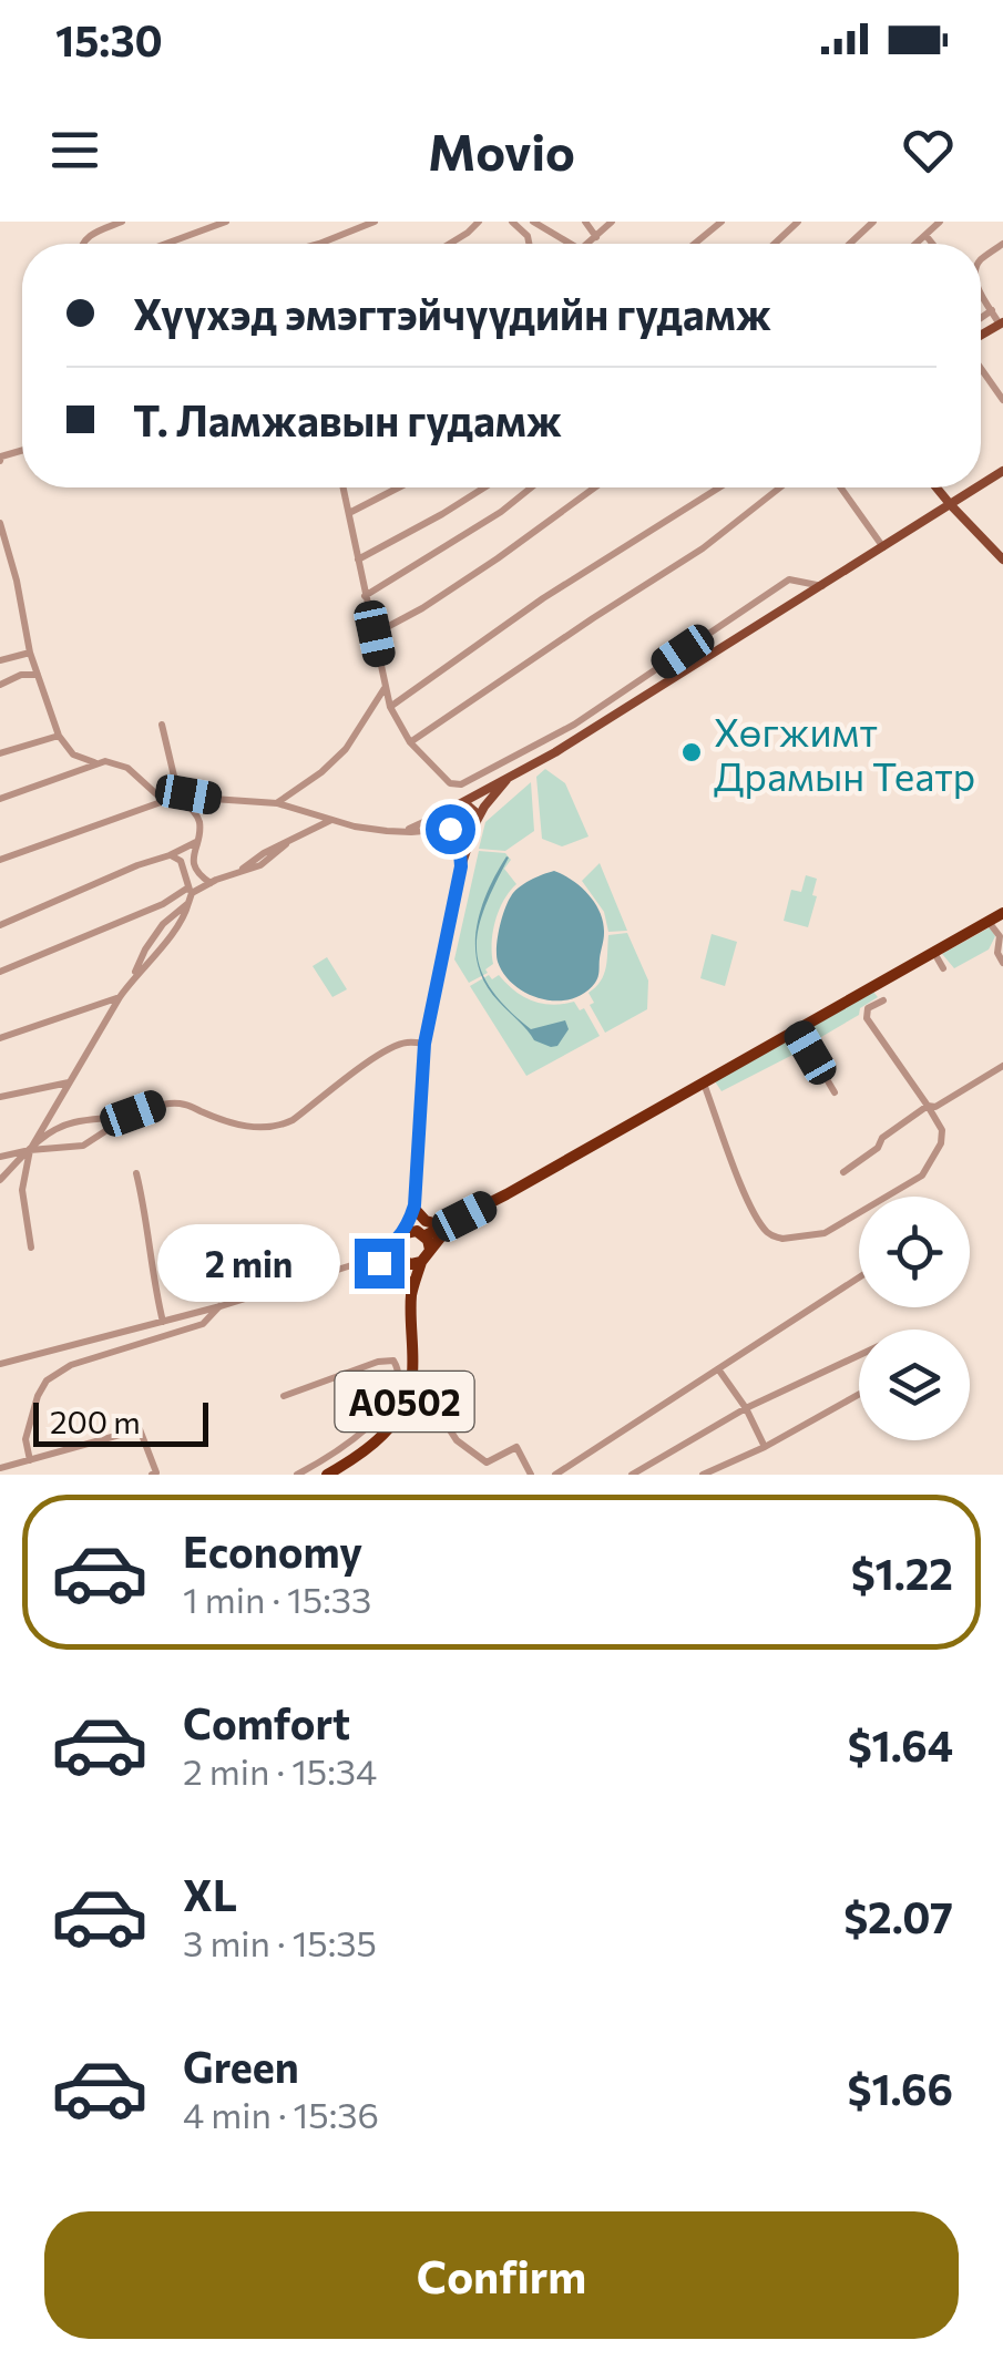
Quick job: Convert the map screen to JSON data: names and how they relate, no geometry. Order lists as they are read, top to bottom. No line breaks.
{"streets":{"highway":["A0502"]},"places":["Хөгжимт Драмын Театр"],"scale_bar":"200 m","page":{"status":"15:30","header":"Movio","banner":["Хүүхэд эмэгтэйчүүдийн гудамж","Т. Ламжавын гудамж"],"bubble":"2 min","scale":"200 m","list":[{"name":"Economy","note":"1 min · 15:33","value":"$1.22"},{"name":"Comfort","note":"2 min · 15:34","value":"$1.64"},{"name":"XL","note":"3 min · 15:35","value":"$2.07"},{"name":"Green","note":"4 min · 15:36","value":"$1.66"}],"buttons":"Confirm"}}
